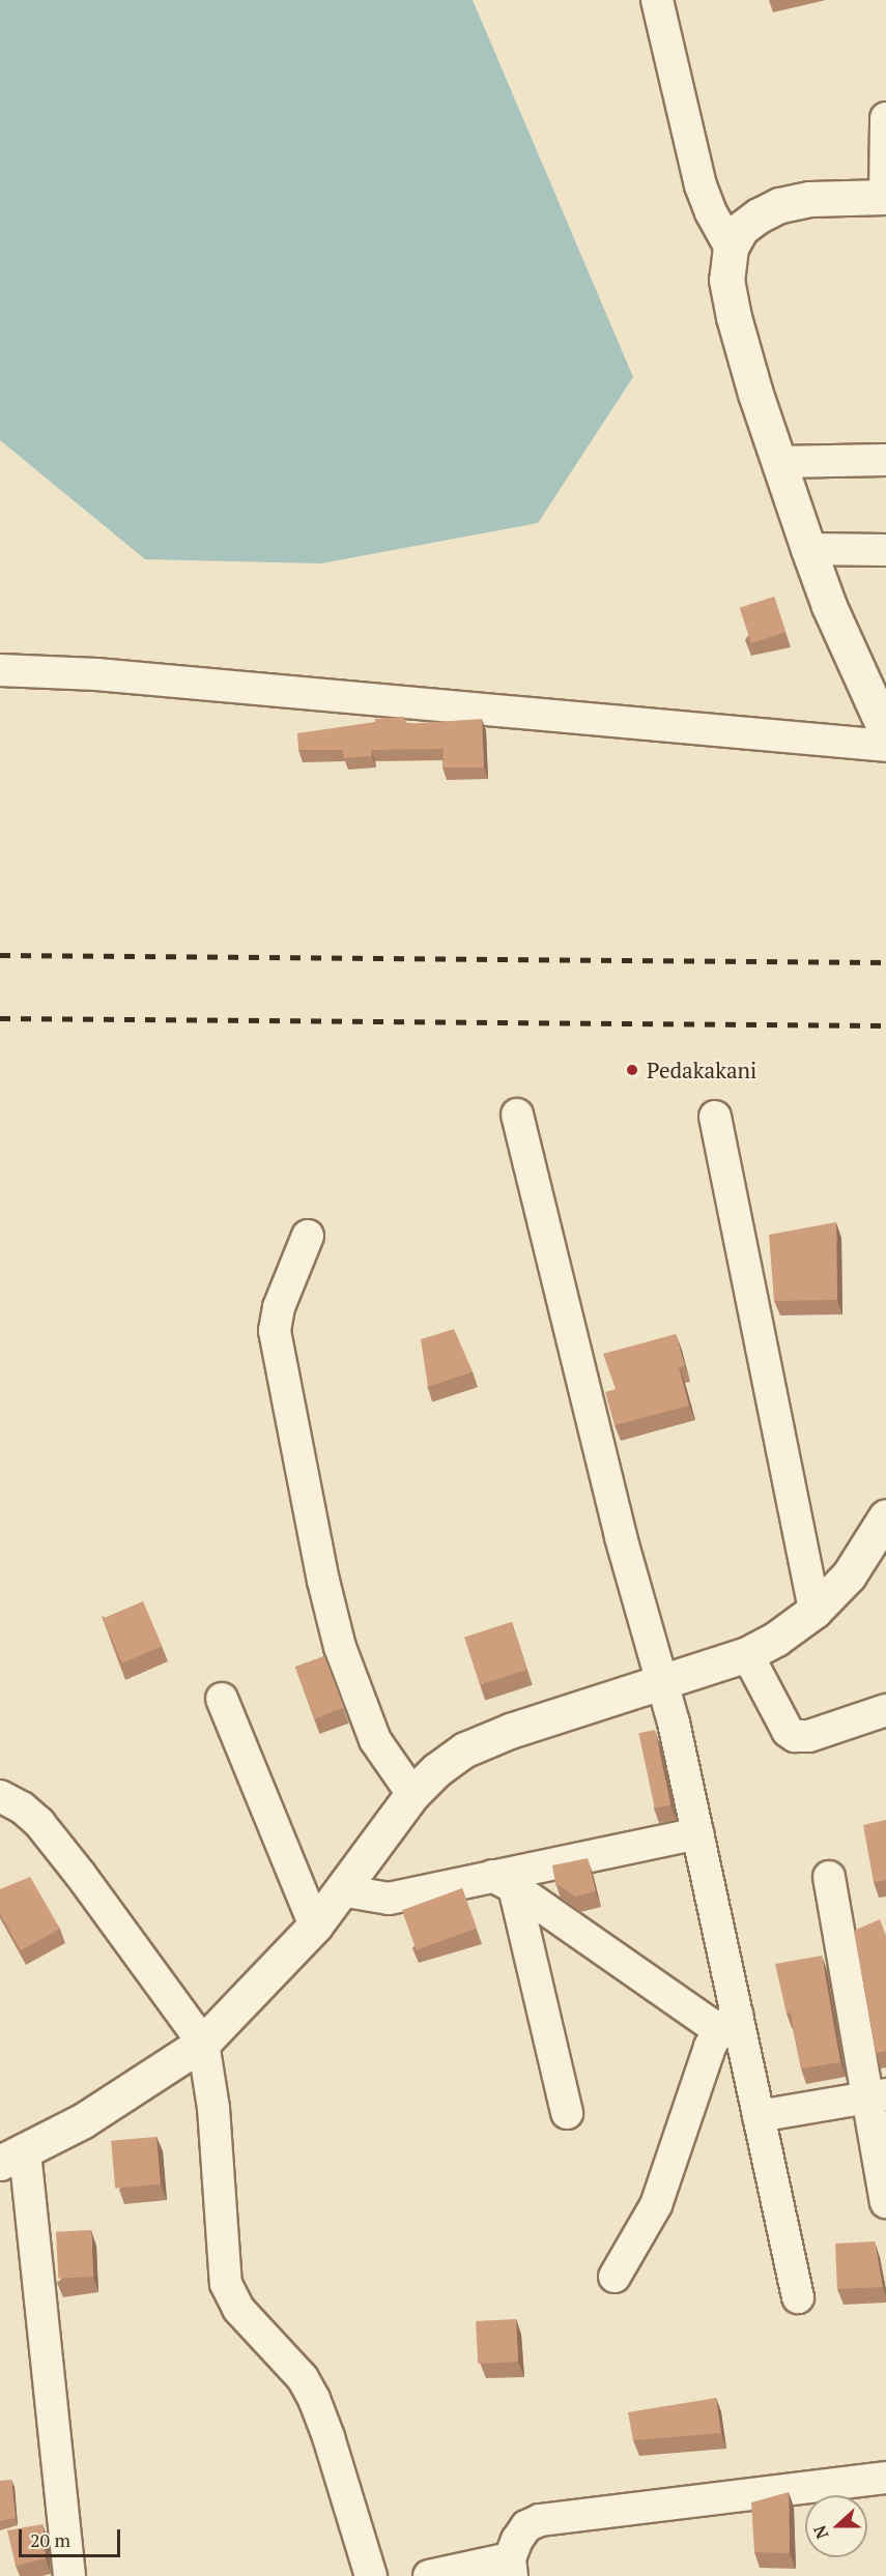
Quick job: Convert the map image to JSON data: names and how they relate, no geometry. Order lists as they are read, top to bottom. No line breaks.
{"places":["Pedakakani"],"scale_bar":"20 m","north":"left"}
